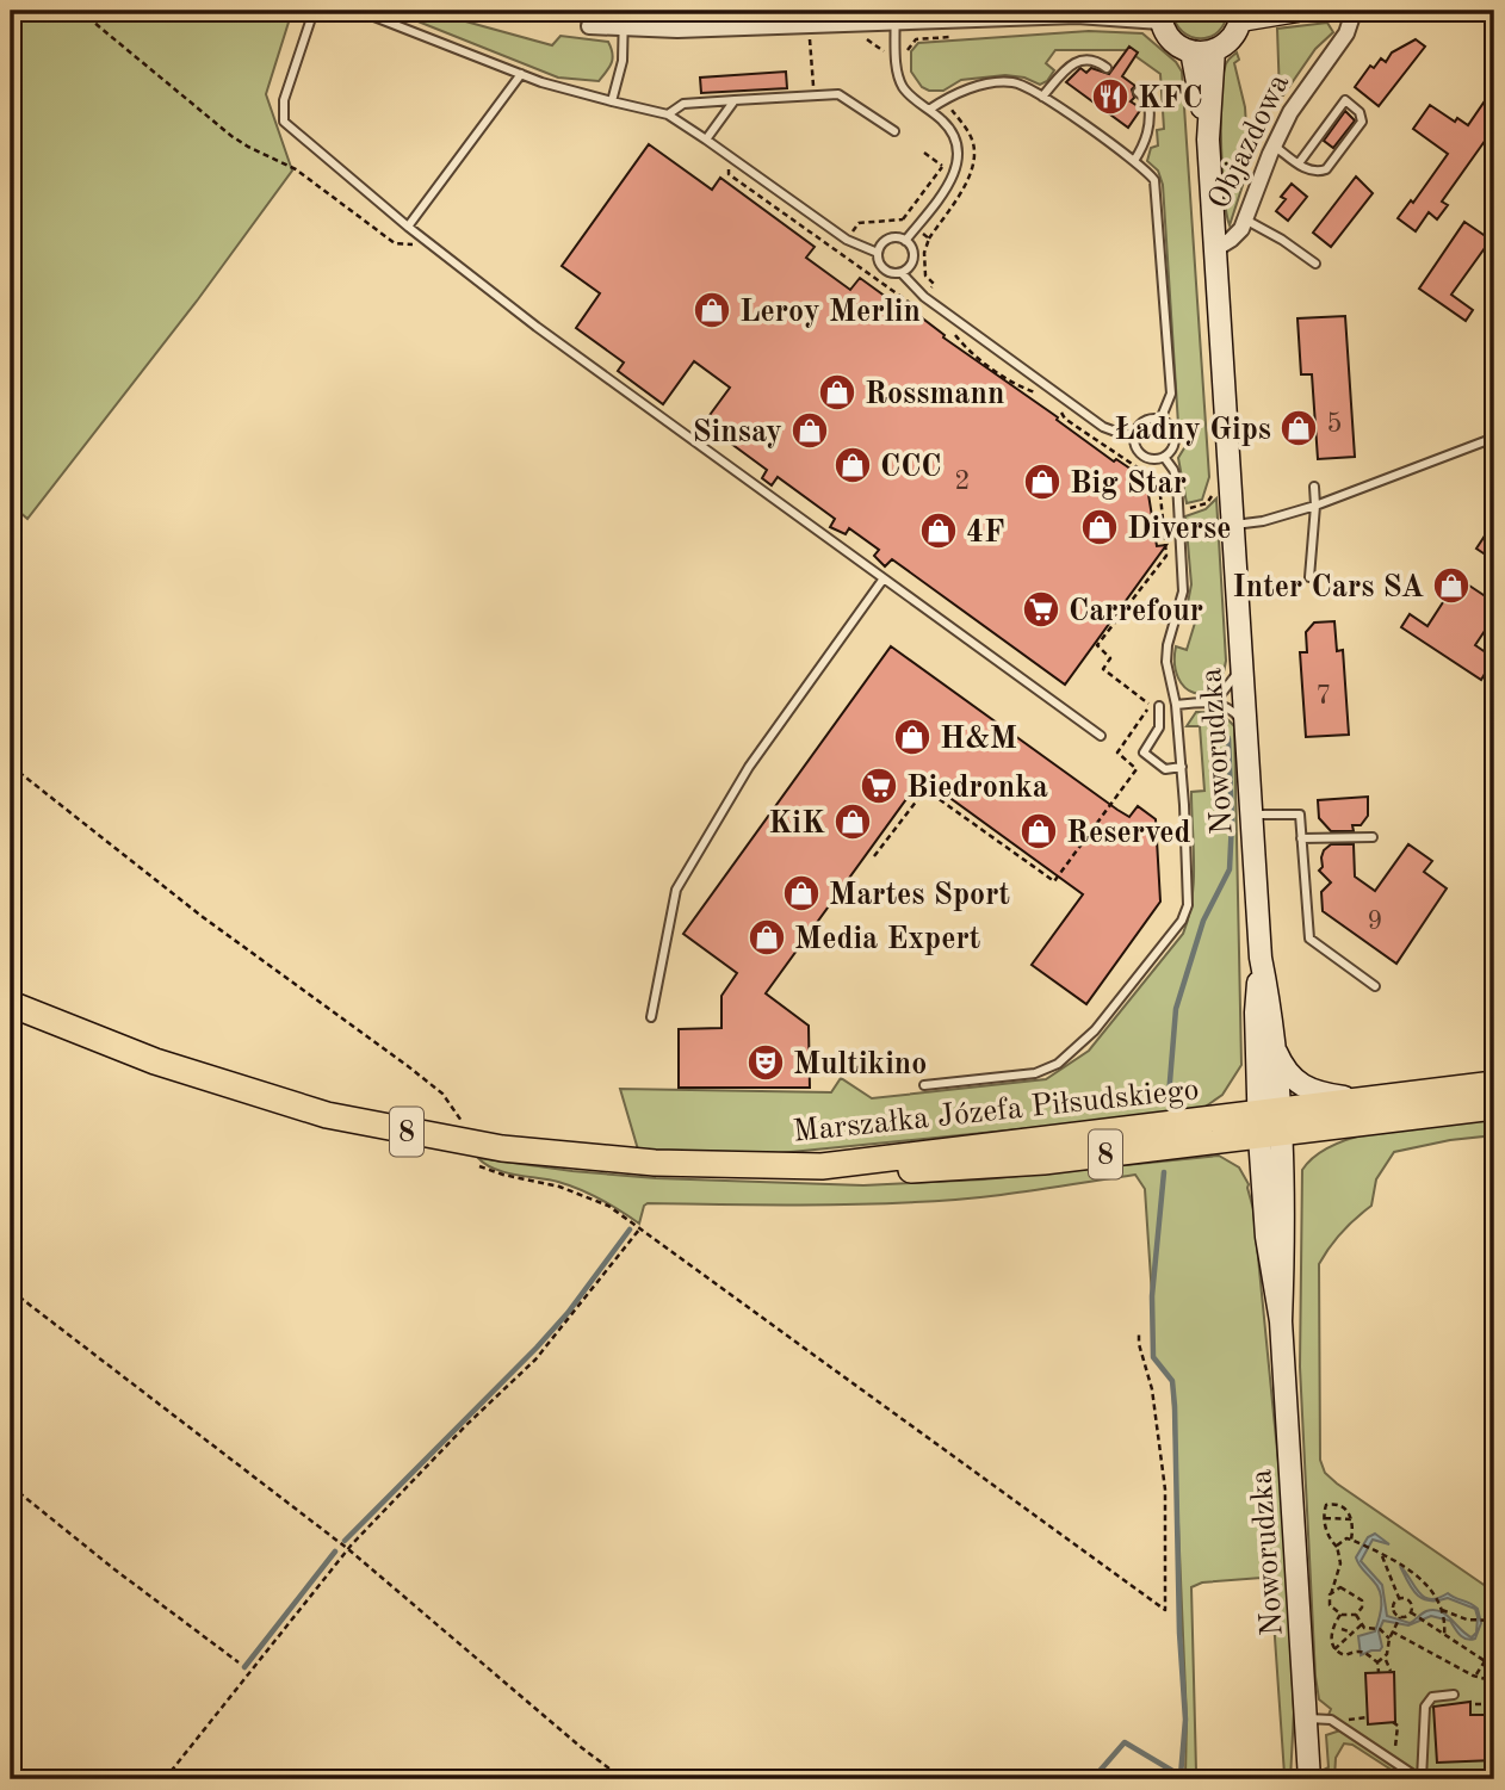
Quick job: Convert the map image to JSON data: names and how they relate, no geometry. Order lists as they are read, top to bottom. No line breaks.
{"streets":{"highway":["Marszałka Józefa Piłsudskiego","8"],"street":["Objazdowa","Noworudzka"]},"crossings":[["Objazdowa","Noworudzka"],["Noworudzka","Marszałka Józefa Piłsudskiego"]],"places":{"restaurant":["KFC"],"shop":["Leroy Merlin","Rossmann","Ładny Gips","Sinsay","CCC","Big Star","Diverse","4F","Inter Cars SA","H&M","KiK","Reserved","Martes Sport","Media Expert"],"supermarket":["Carrefour","Biedronka"],"theatre":["Multikino"]},"house_numbers":["5","2","7","9"]}
